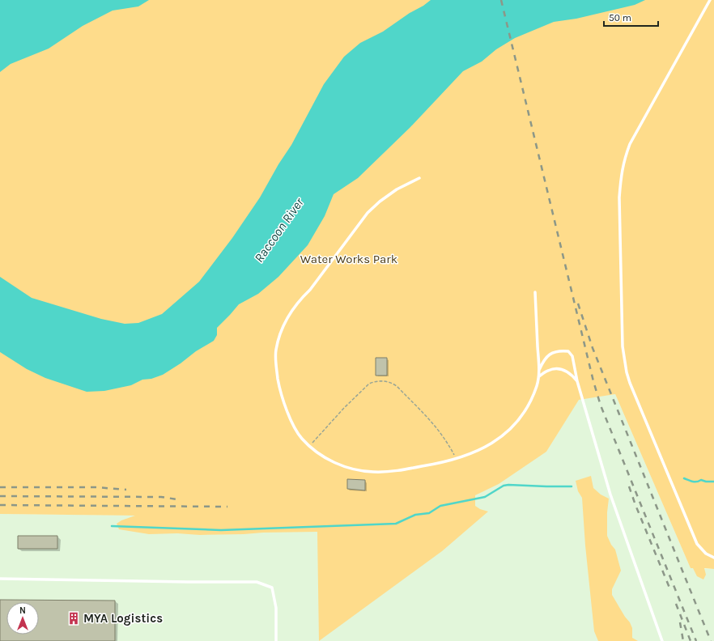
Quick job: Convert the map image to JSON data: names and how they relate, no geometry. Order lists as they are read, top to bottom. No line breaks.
{"water":["Raccoon River"],"parks":["Water Works Park"],"places":{"building":["MYA Logistics"]},"scale_bar":"50 m","north":"top"}
